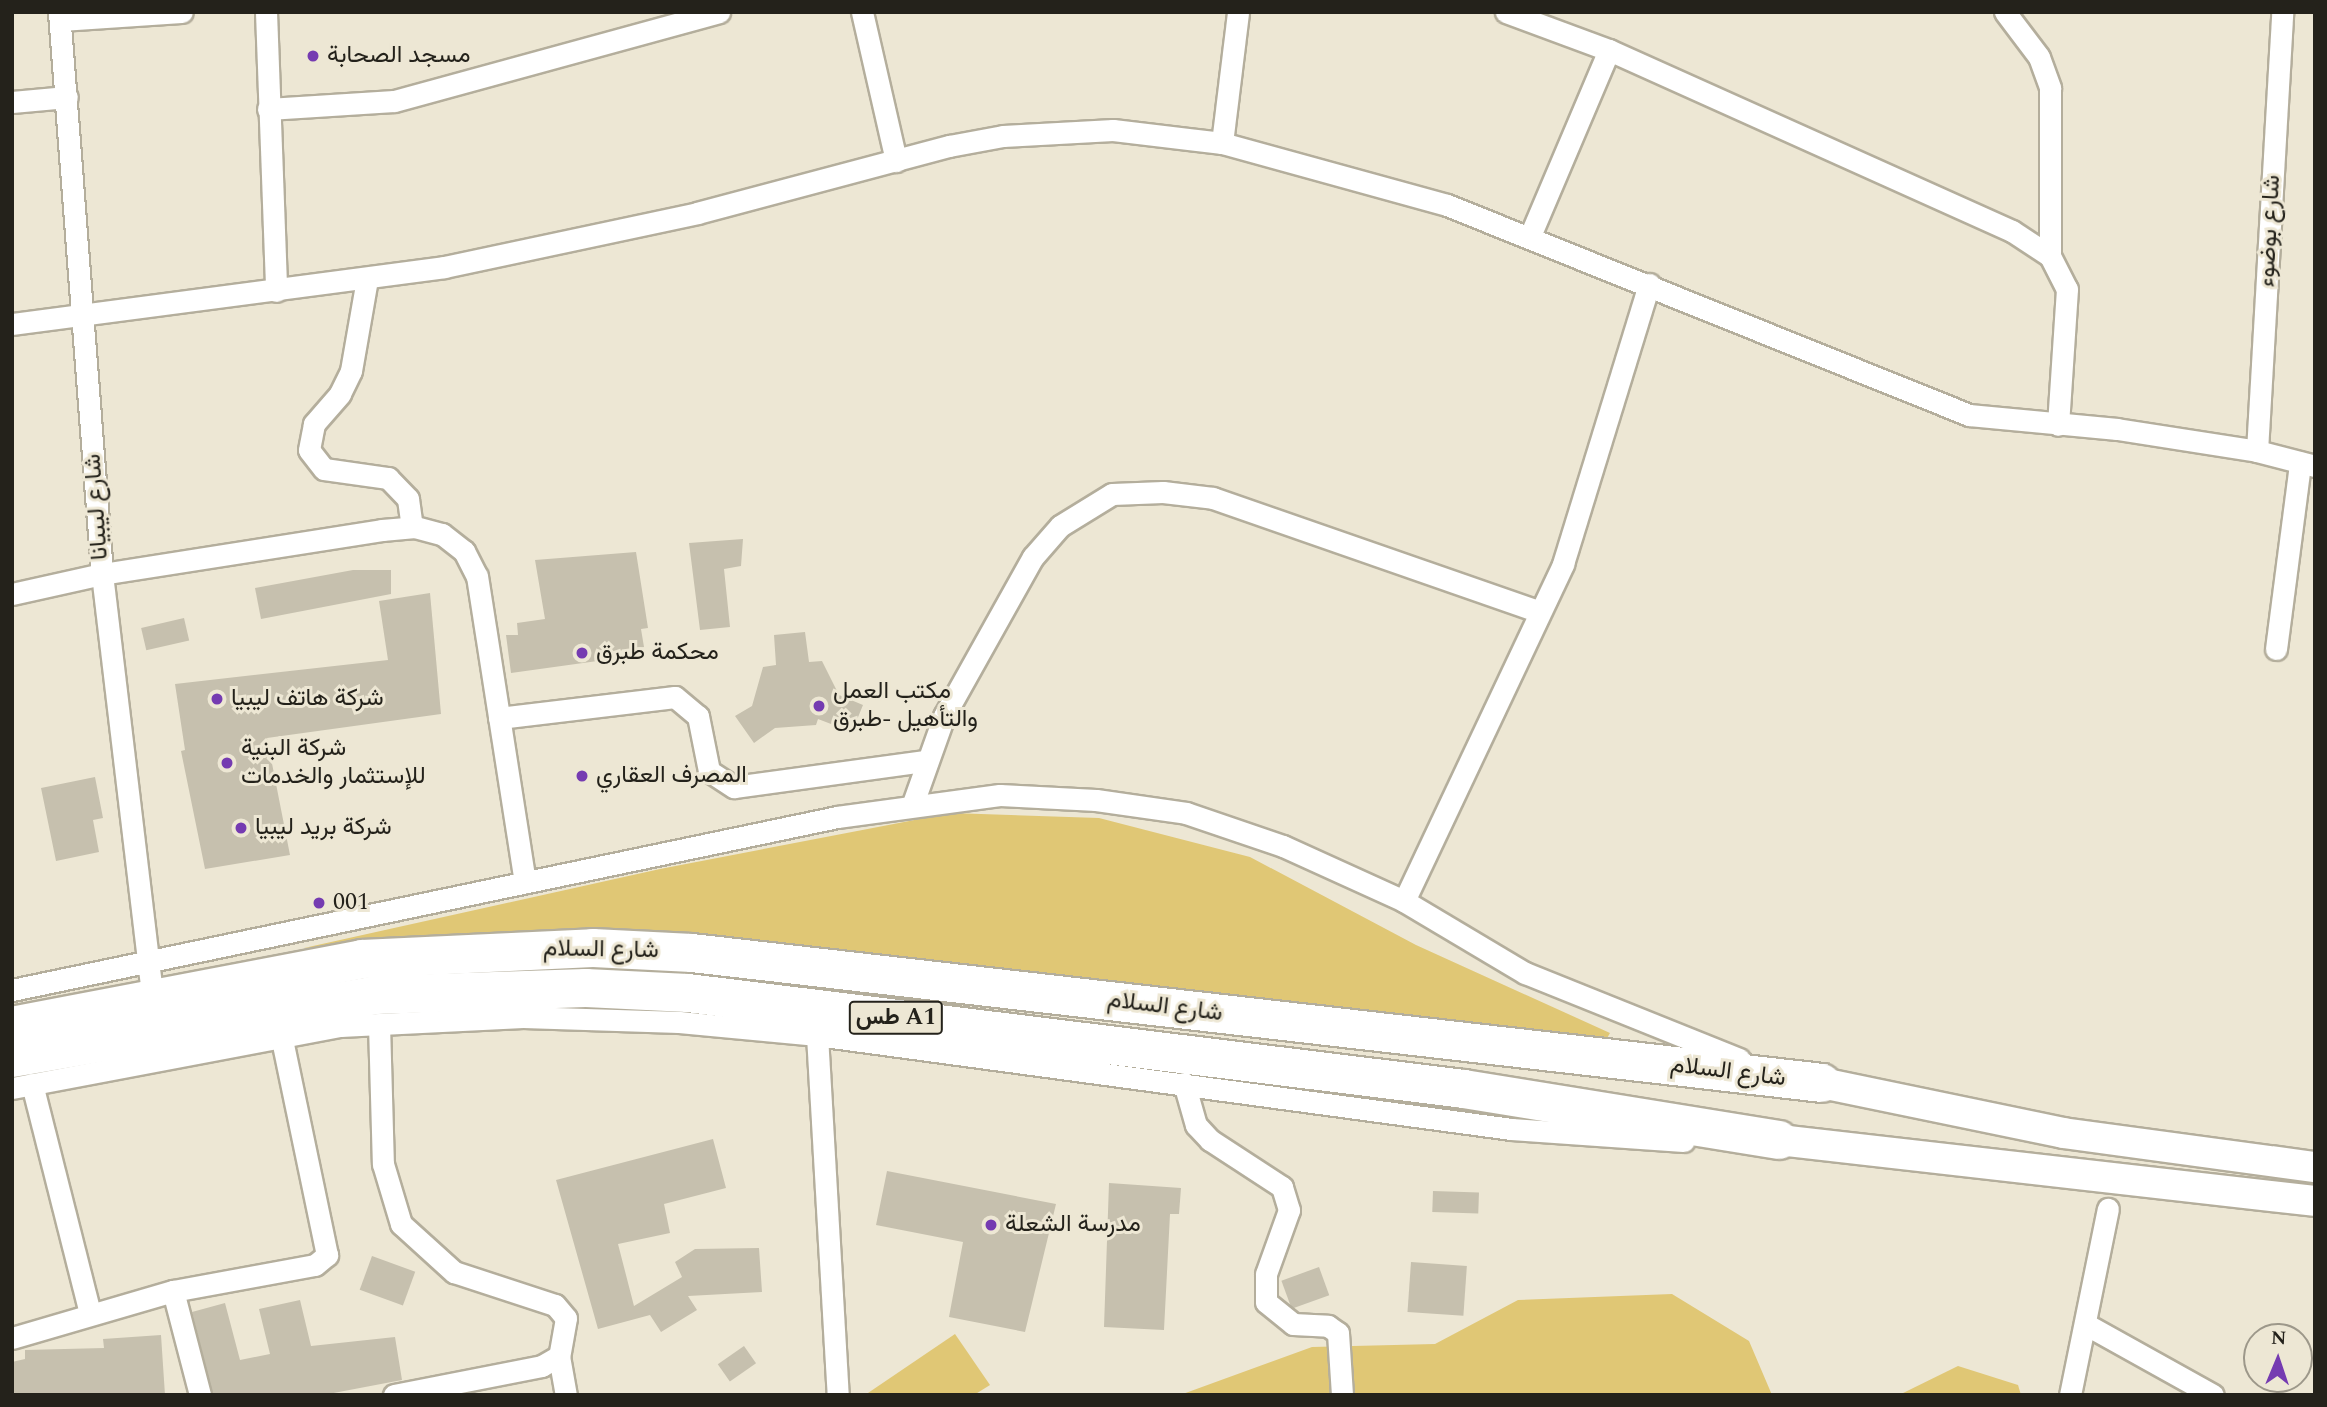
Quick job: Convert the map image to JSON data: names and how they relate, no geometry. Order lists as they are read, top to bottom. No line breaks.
{"streets":{"highway":["شارع السلام","طس A1"],"street":["شارع بوضوء","شارع ليبيانا"]},"crossings":[["شارع ليبيانا","شارع السلام"]],"places":["مسجد الصحابة","محكمة طبرق","شركة هاتف ليبيا","مكتب العمل والتأهيل -طبرق","شركة البنية للإستثمار والخدمات","المصرف العقاري","شركة بريد ليبيا","001","مدرسة الشعلة"],"north":"top"}
